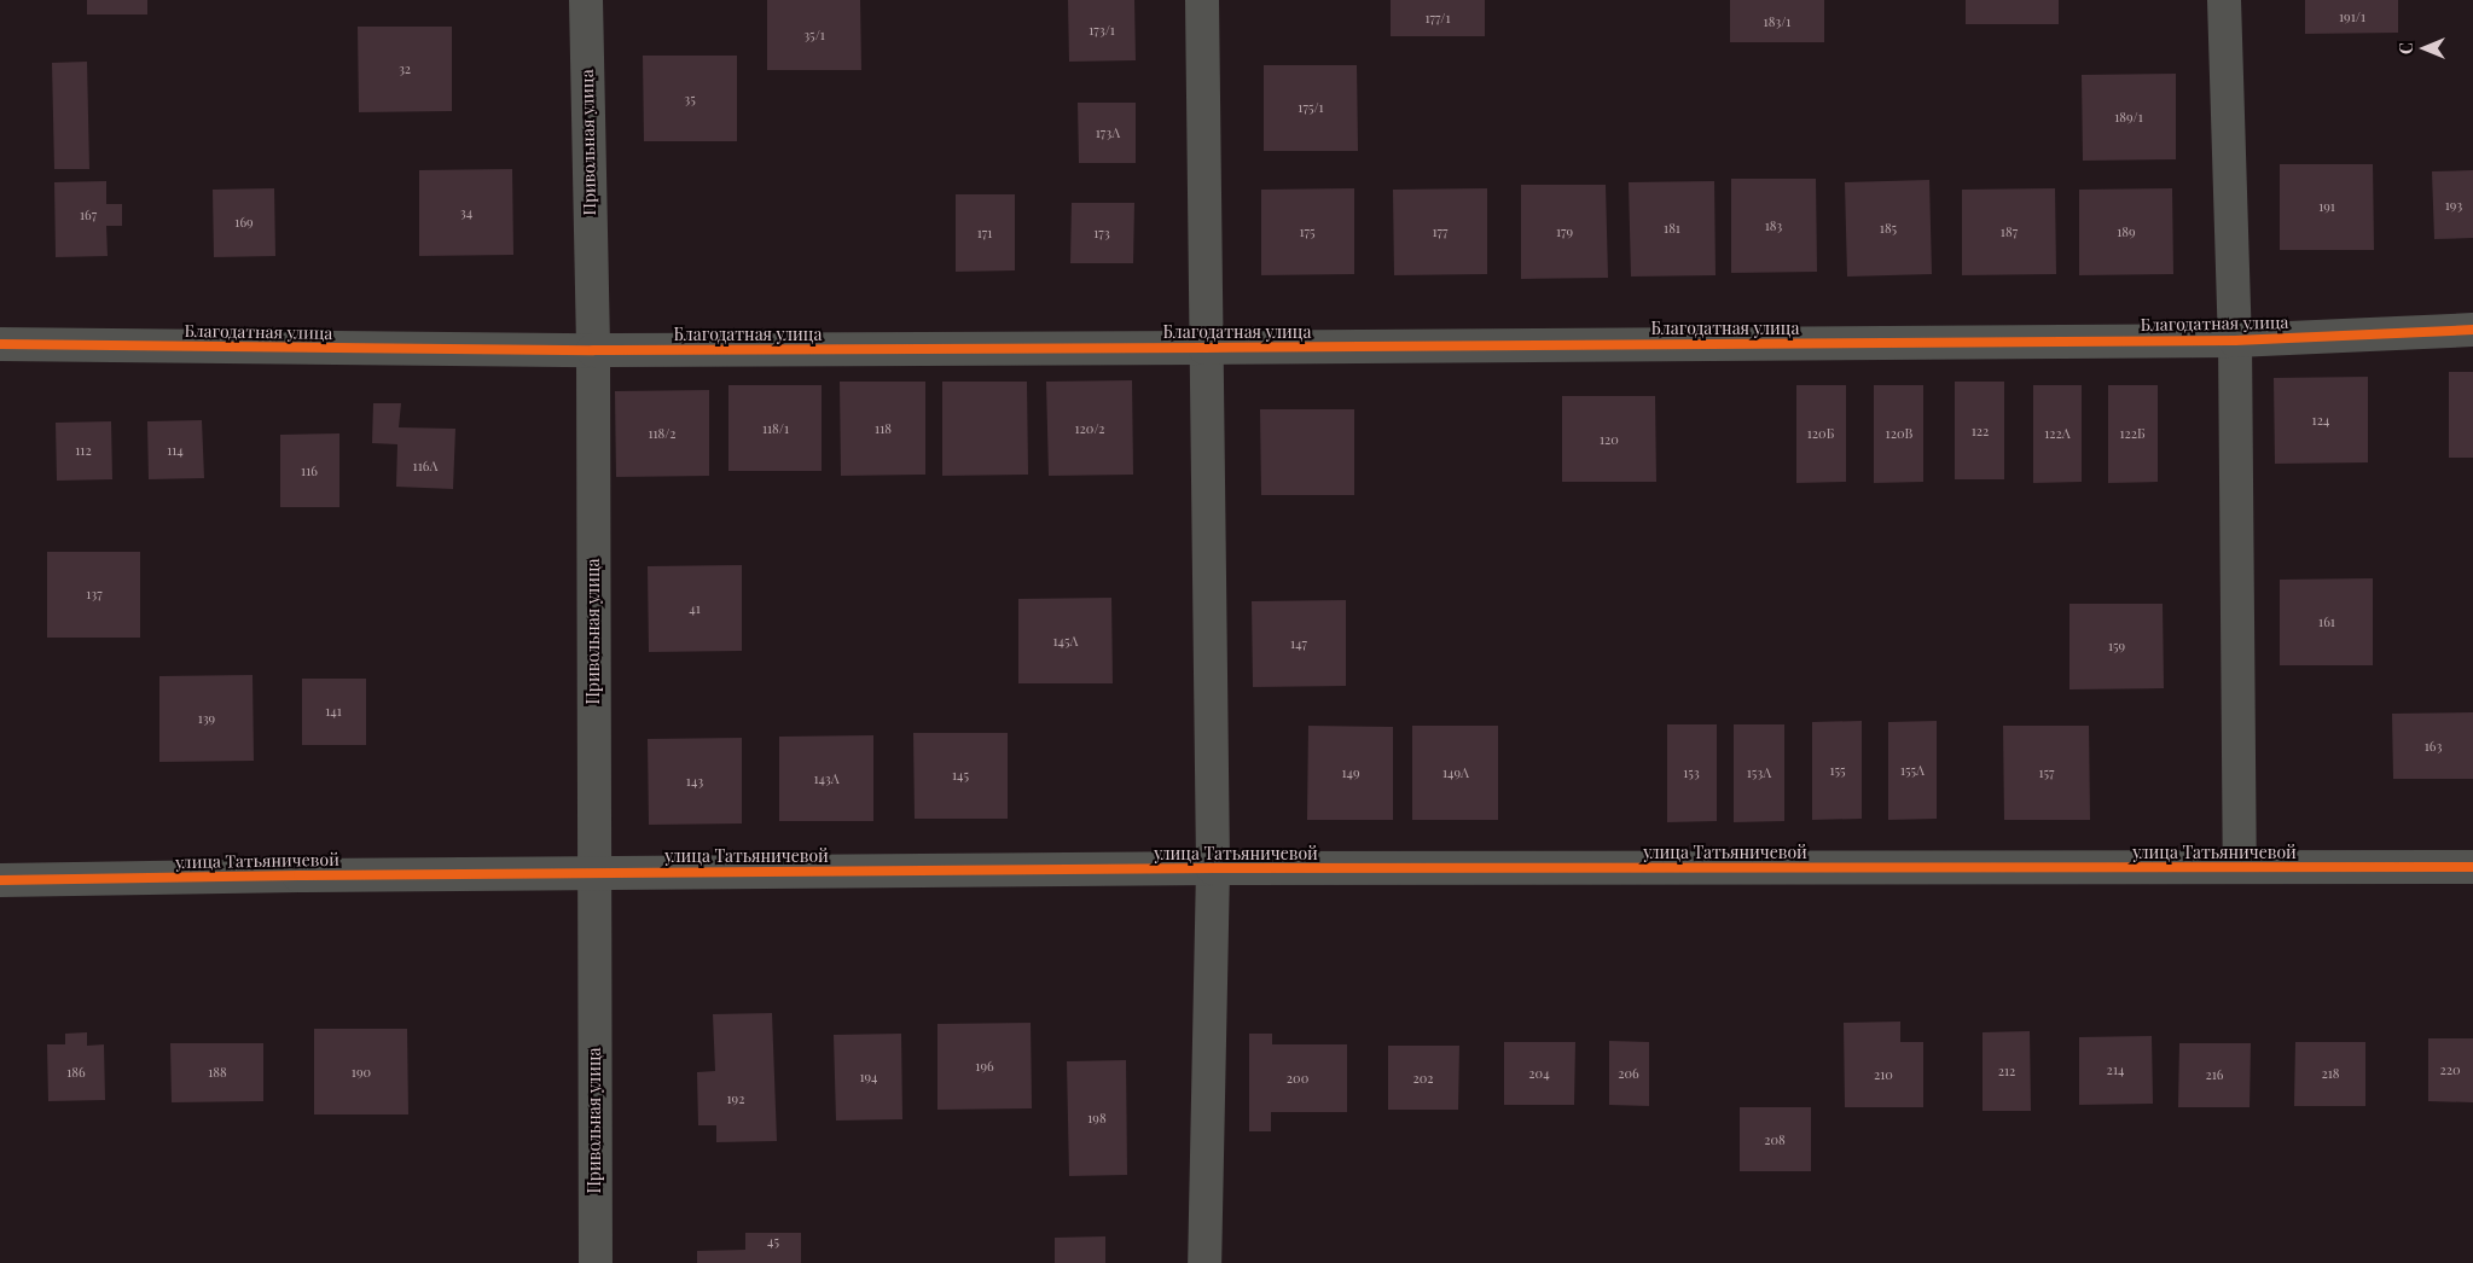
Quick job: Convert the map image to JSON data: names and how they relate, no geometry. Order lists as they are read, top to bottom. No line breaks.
{"streets":{"street":["Привольная улица","Благодатная улица","улица Татьяничевой"]},"crossings":[["Привольная улица","Благодатная улица"],["Привольная улица","улица Татьяничевой"]],"house_numbers":["191/1","177/1","183/1","173/1","35/1","32","35","175/1","189/1","173А","193","191","34","167","169","183","181","185","175","177","179","187","189","171","173","124","118/1","118","120/2","122","118/2","120Б","120В","122А","122Б","120","112","114","116А","116","137","41","161","145А","147","159","141","139","163","155","155А","149","149А","153","153А","157","145","143А","143","196","214","220","212","186","188","190","204","206","218","210","216","194","200","202","192","198","208","45"],"north":"left"}
